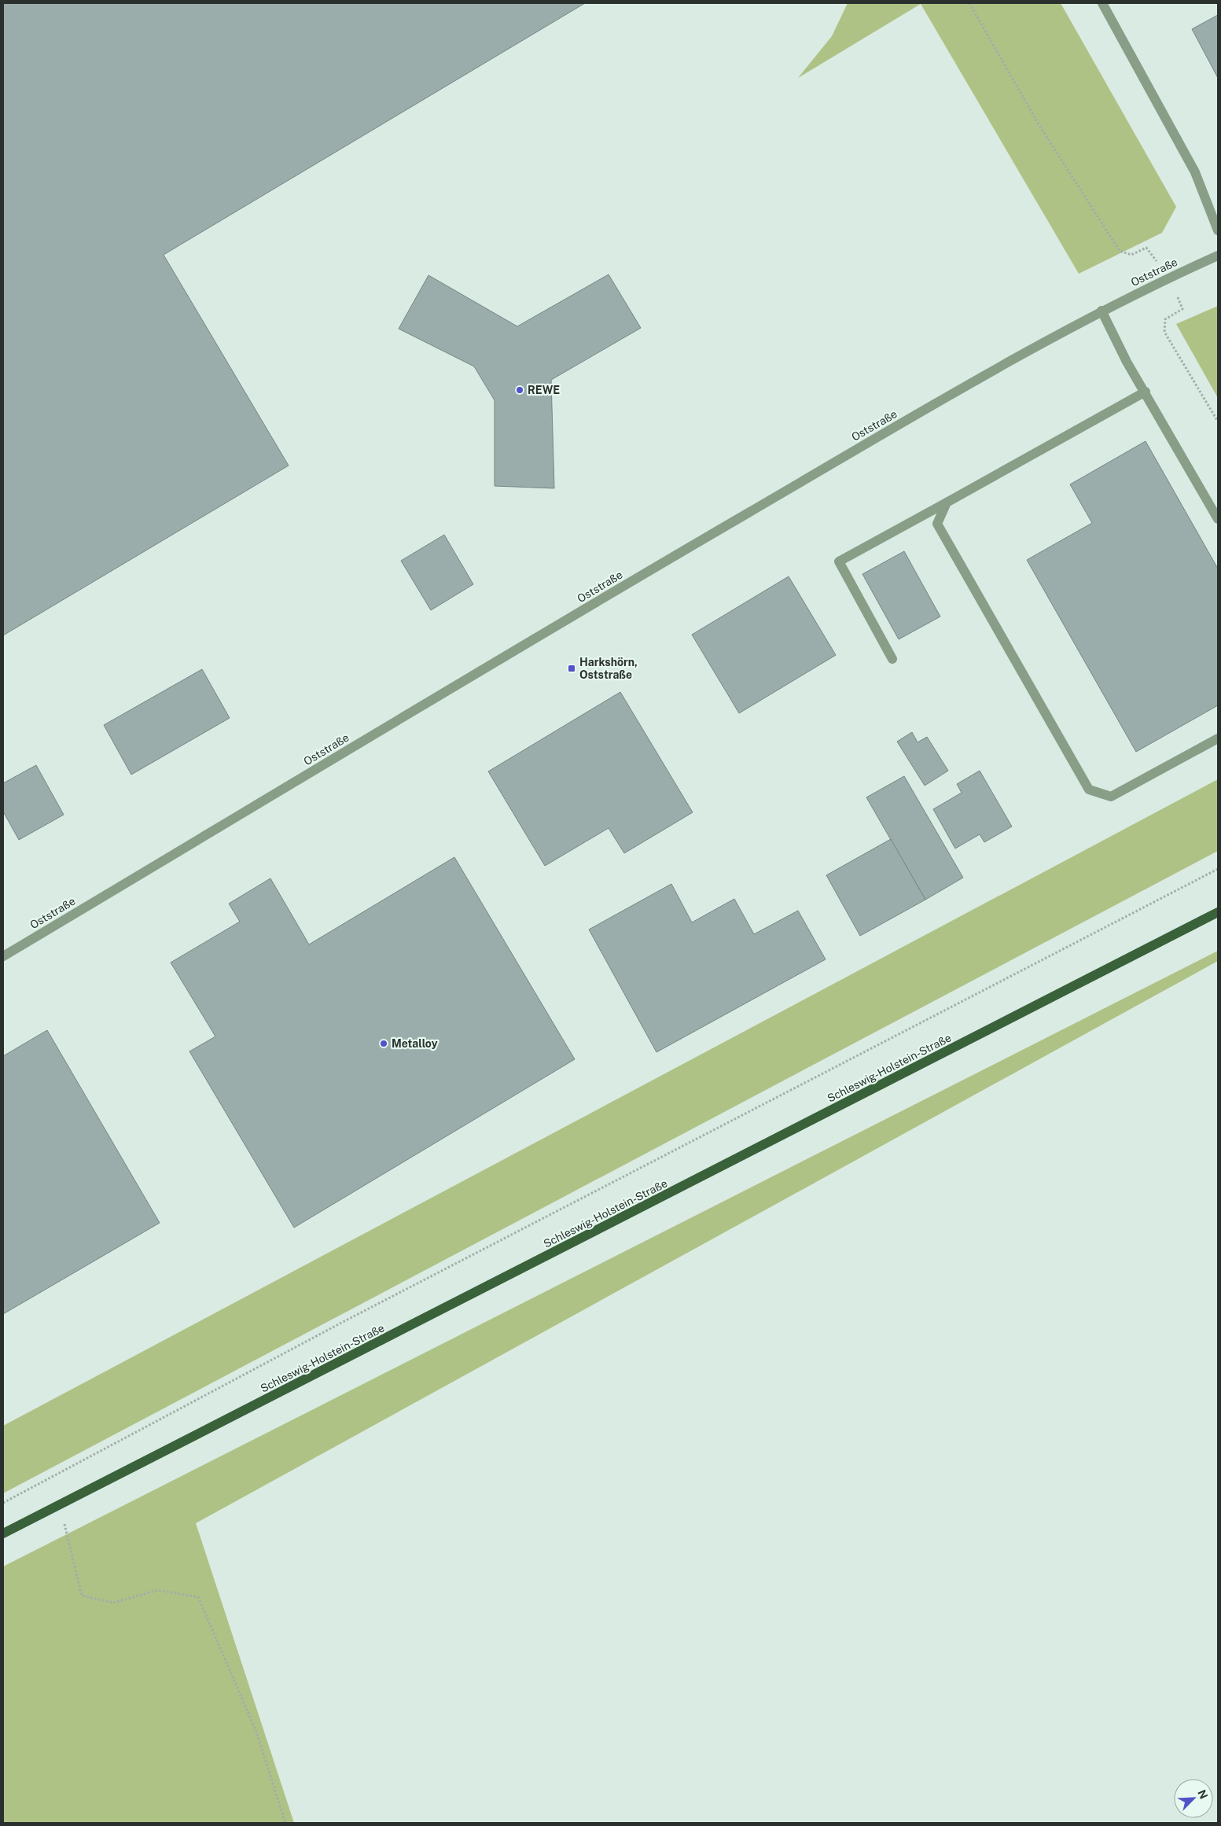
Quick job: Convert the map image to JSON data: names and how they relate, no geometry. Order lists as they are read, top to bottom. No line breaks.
{"streets":{"main road":["Schleswig-Holstein-Straße"],"street":["Oststraße"]},"places":{"other":["REWE","Metalloy"],"transit":["Harkshörn, Oststraße"]},"north":"top right"}
